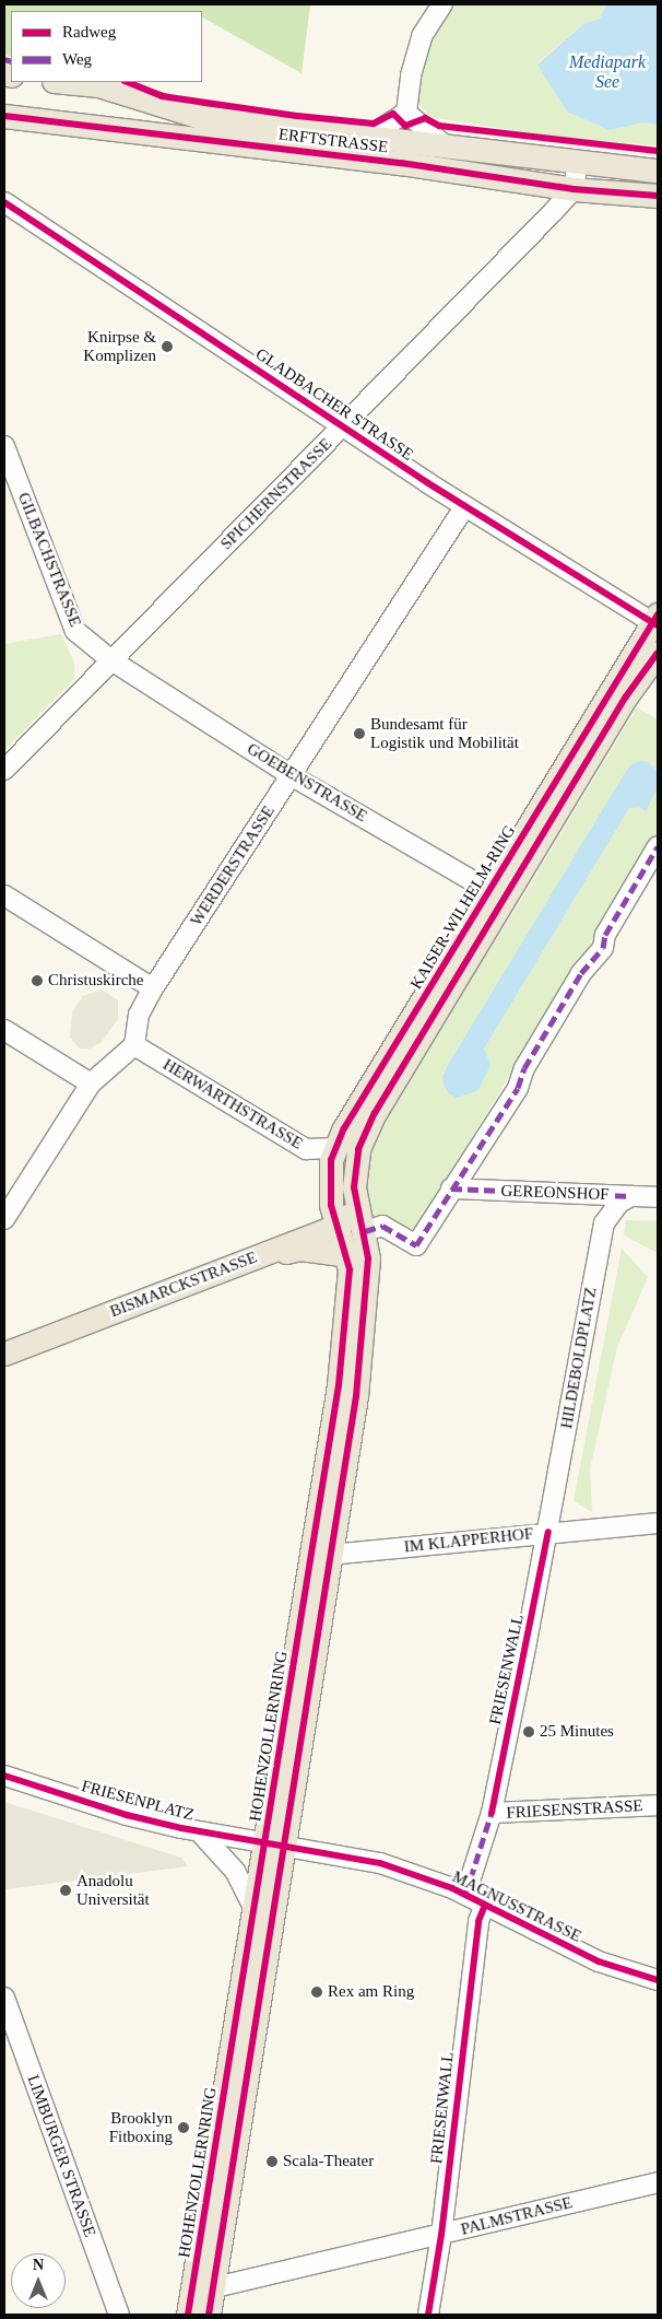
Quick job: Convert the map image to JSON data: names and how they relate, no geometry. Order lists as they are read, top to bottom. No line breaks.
{"streets":{"main road":["ERFTSTRASSE","KAISER-WILHELM-RING","BISMARCKSTRASSE","HOHENZOLLERNRING"],"street":["GLADBACHER STRASSE","SPICHERNSTRASSE","GILBACHSTRASSE","GOEBENSTRASSE","WERDERSTRASSE","HERWARTHSTRASSE","GEREONSHOF","HILDEBOLDPLATZ","IM KLAPPERHOF","FRIESENWALL","FRIESENPLATZ","FRIESENSTRASSE","MAGNUSSTRASSE","LIMBURGER STRASSE","PALMSTRASSE"]},"crossings":[["ERFTSTRASSE","SPICHERNSTRASSE"],["GLADBACHER STRASSE","SPICHERNSTRASSE"],["GLADBACHER STRASSE","WERDERSTRASSE"],["GLADBACHER STRASSE","KAISER-WILHELM-RING"],["SPICHERNSTRASSE","GILBACHSTRASSE"],["SPICHERNSTRASSE","GOEBENSTRASSE"],["GILBACHSTRASSE","GOEBENSTRASSE"],["GOEBENSTRASSE","WERDERSTRASSE"],["GOEBENSTRASSE","KAISER-WILHELM-RING"],["WERDERSTRASSE","HERWARTHSTRASSE"],["KAISER-WILHELM-RING","HERWARTHSTRASSE"],["KAISER-WILHELM-RING","BISMARCKSTRASSE"],["KAISER-WILHELM-RING","HOHENZOLLERNRING"],["GEREONSHOF","HILDEBOLDPLATZ"],["BISMARCKSTRASSE","HOHENZOLLERNRING"],["HILDEBOLDPLATZ","IM KLAPPERHOF"],["HILDEBOLDPLATZ","FRIESENWALL"],["IM KLAPPERHOF","FRIESENWALL"],["IM KLAPPERHOF","HOHENZOLLERNRING"],["FRIESENWALL","FRIESENSTRASSE"],["FRIESENWALL","MAGNUSSTRASSE"],["FRIESENWALL","PALMSTRASSE"],["HOHENZOLLERNRING","FRIESENPLATZ"],["HOHENZOLLERNRING","MAGNUSSTRASSE"],["HOHENZOLLERNRING","PALMSTRASSE"],["FRIESENPLATZ","MAGNUSSTRASSE"]],"water":["Mediapark See"],"places":["Knirpse & Komplizen","Bundesamt für Logistik und Mobilität","Christuskirche","25 Minutes","Anadolu Universität","Rex am Ring","Brooklyn Fitboxing","Scala-Theater"],"legend":["Radweg","Weg"],"north":"top"}
